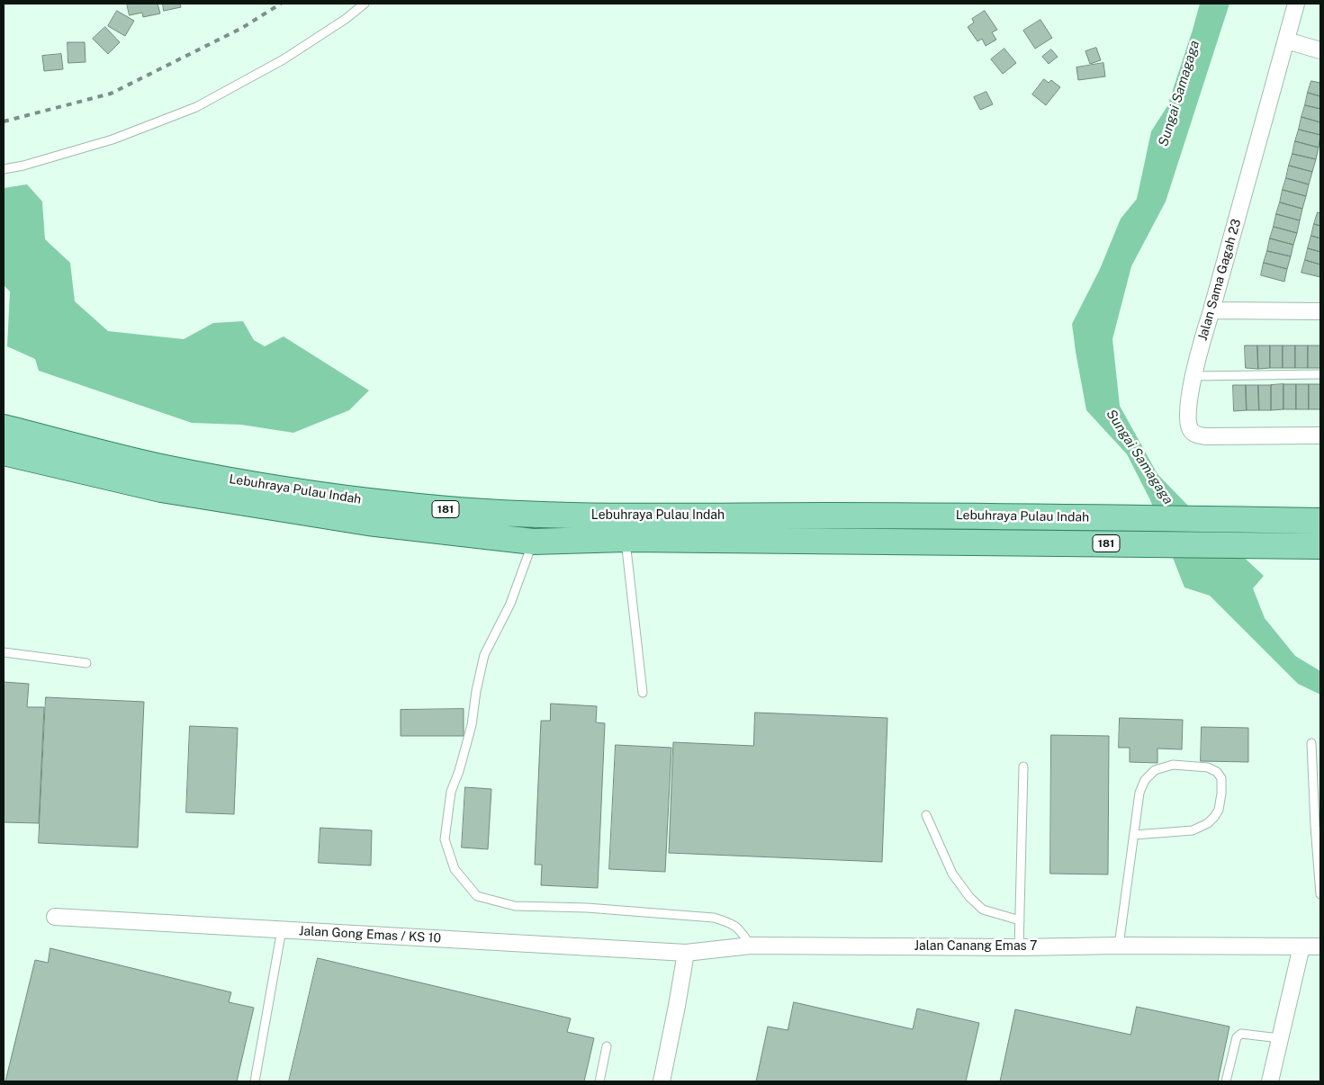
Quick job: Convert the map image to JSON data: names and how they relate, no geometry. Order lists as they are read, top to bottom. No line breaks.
{"streets":{"main road":["Lebuhraya Pulau Indah","181"],"street":["Jalan Sama Gagah 23","Jalan Gong Emas / KS 10","Jalan Canang Emas 7"]},"crossings":[["Jalan Gong Emas / KS 10","Jalan Canang Emas 7"]],"water":["Sungai Samagaga"]}
